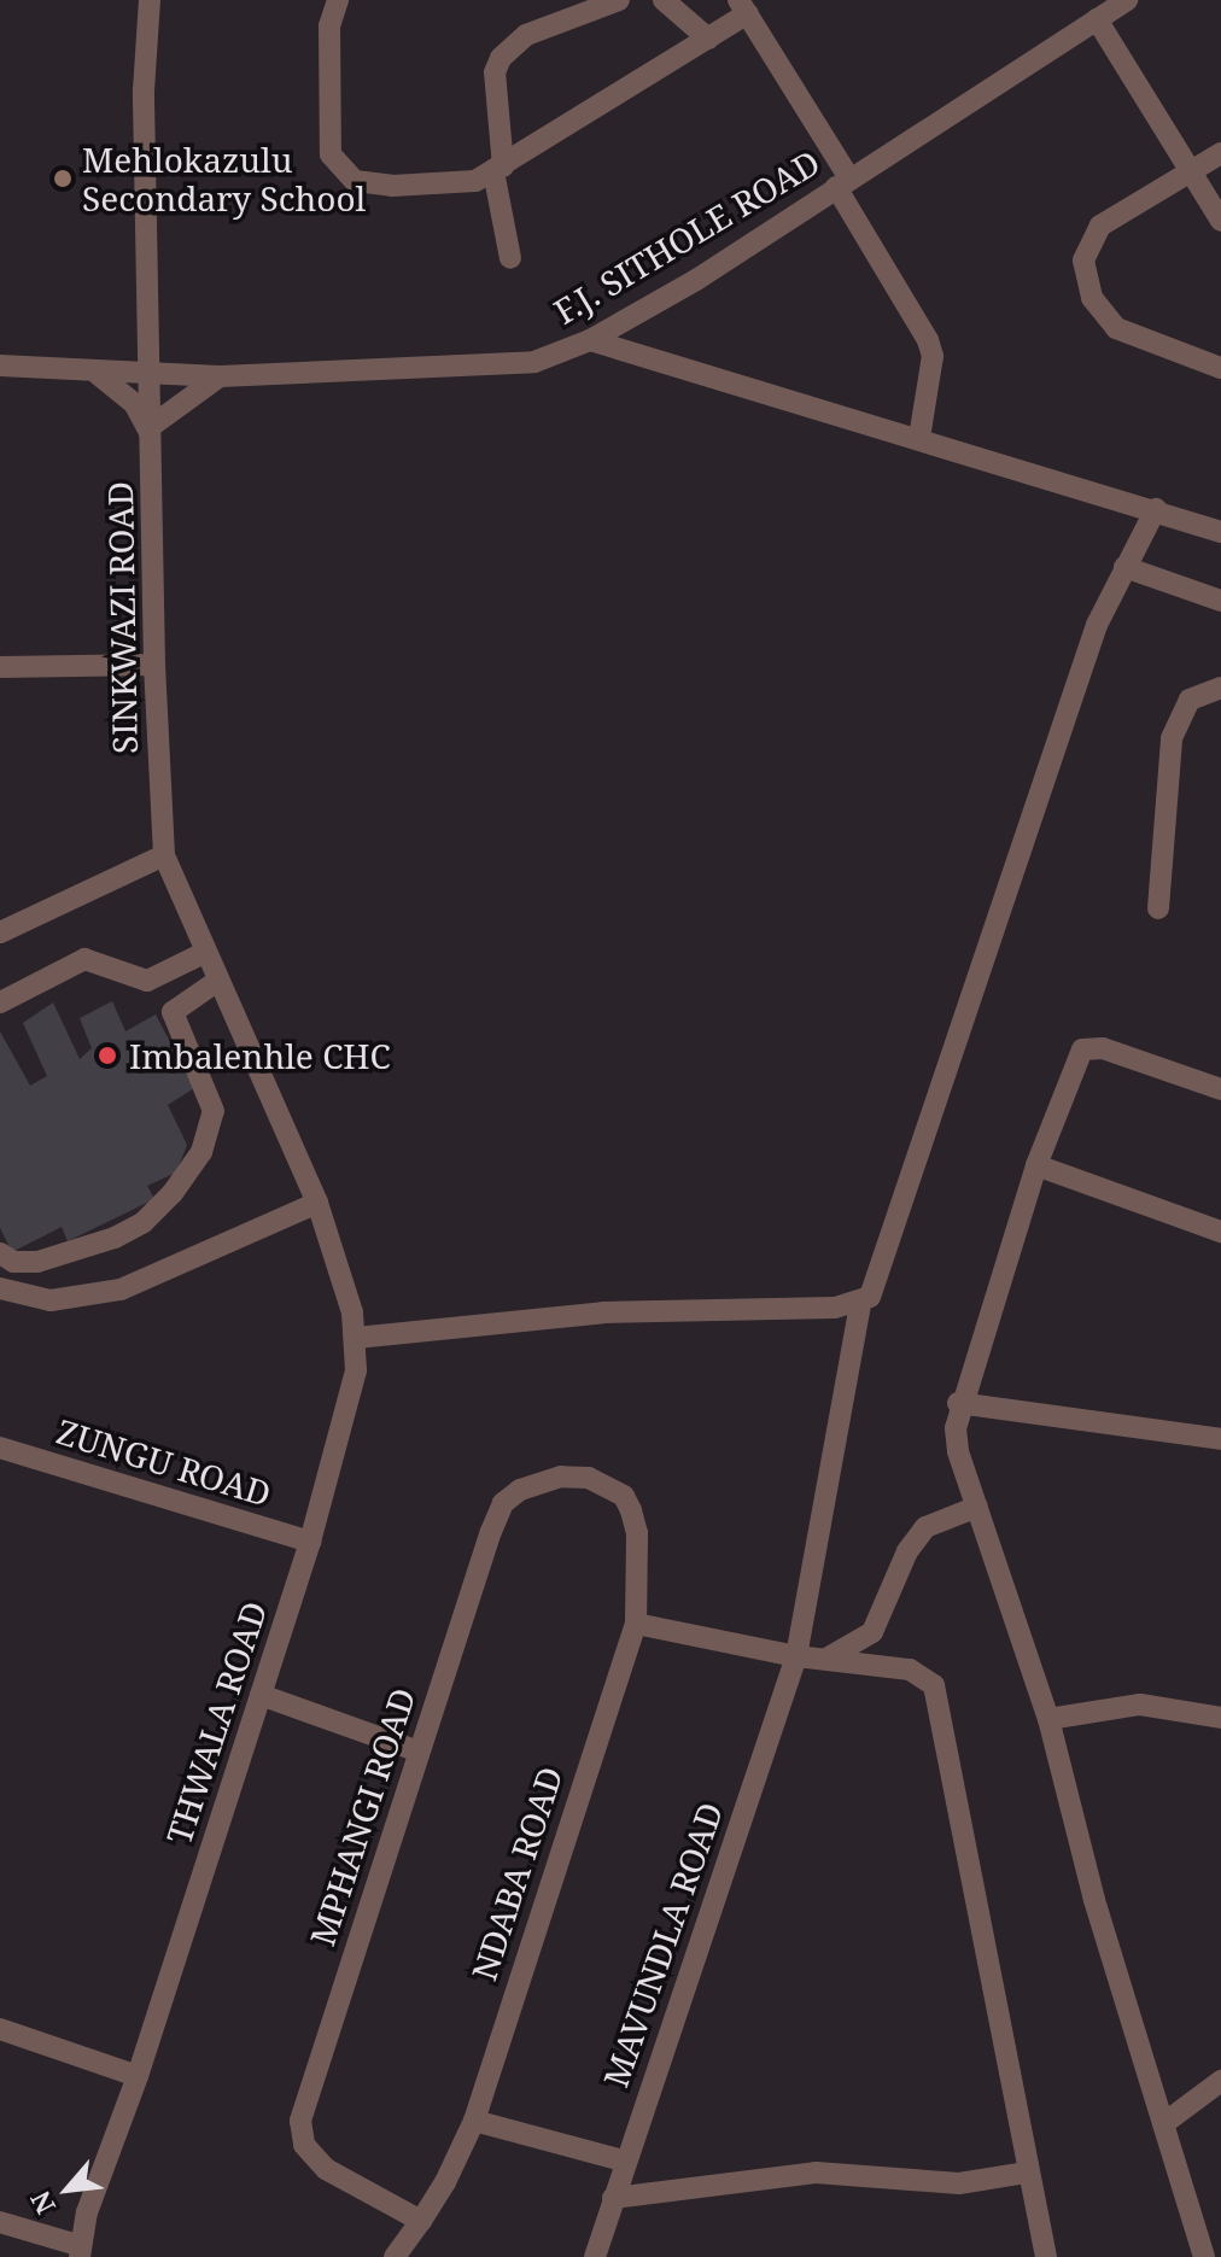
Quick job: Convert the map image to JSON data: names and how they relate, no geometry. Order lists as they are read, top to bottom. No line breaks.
{"streets":{"street":["F.J. SITHOLE ROAD","SINKWAZI ROAD","ZUNGU ROAD","THWALA ROAD","MPHANGI ROAD","NDABA ROAD","MAVUNDLA ROAD"]},"crossings":[["F.J. SITHOLE ROAD","SINKWAZI ROAD"],["SINKWAZI ROAD","THWALA ROAD"],["ZUNGU ROAD","THWALA ROAD"],["MPHANGI ROAD","NDABA ROAD"]],"places":["Mehlokazulu Secondary School","Imbalenhle CHC"],"north":"bottom left"}
